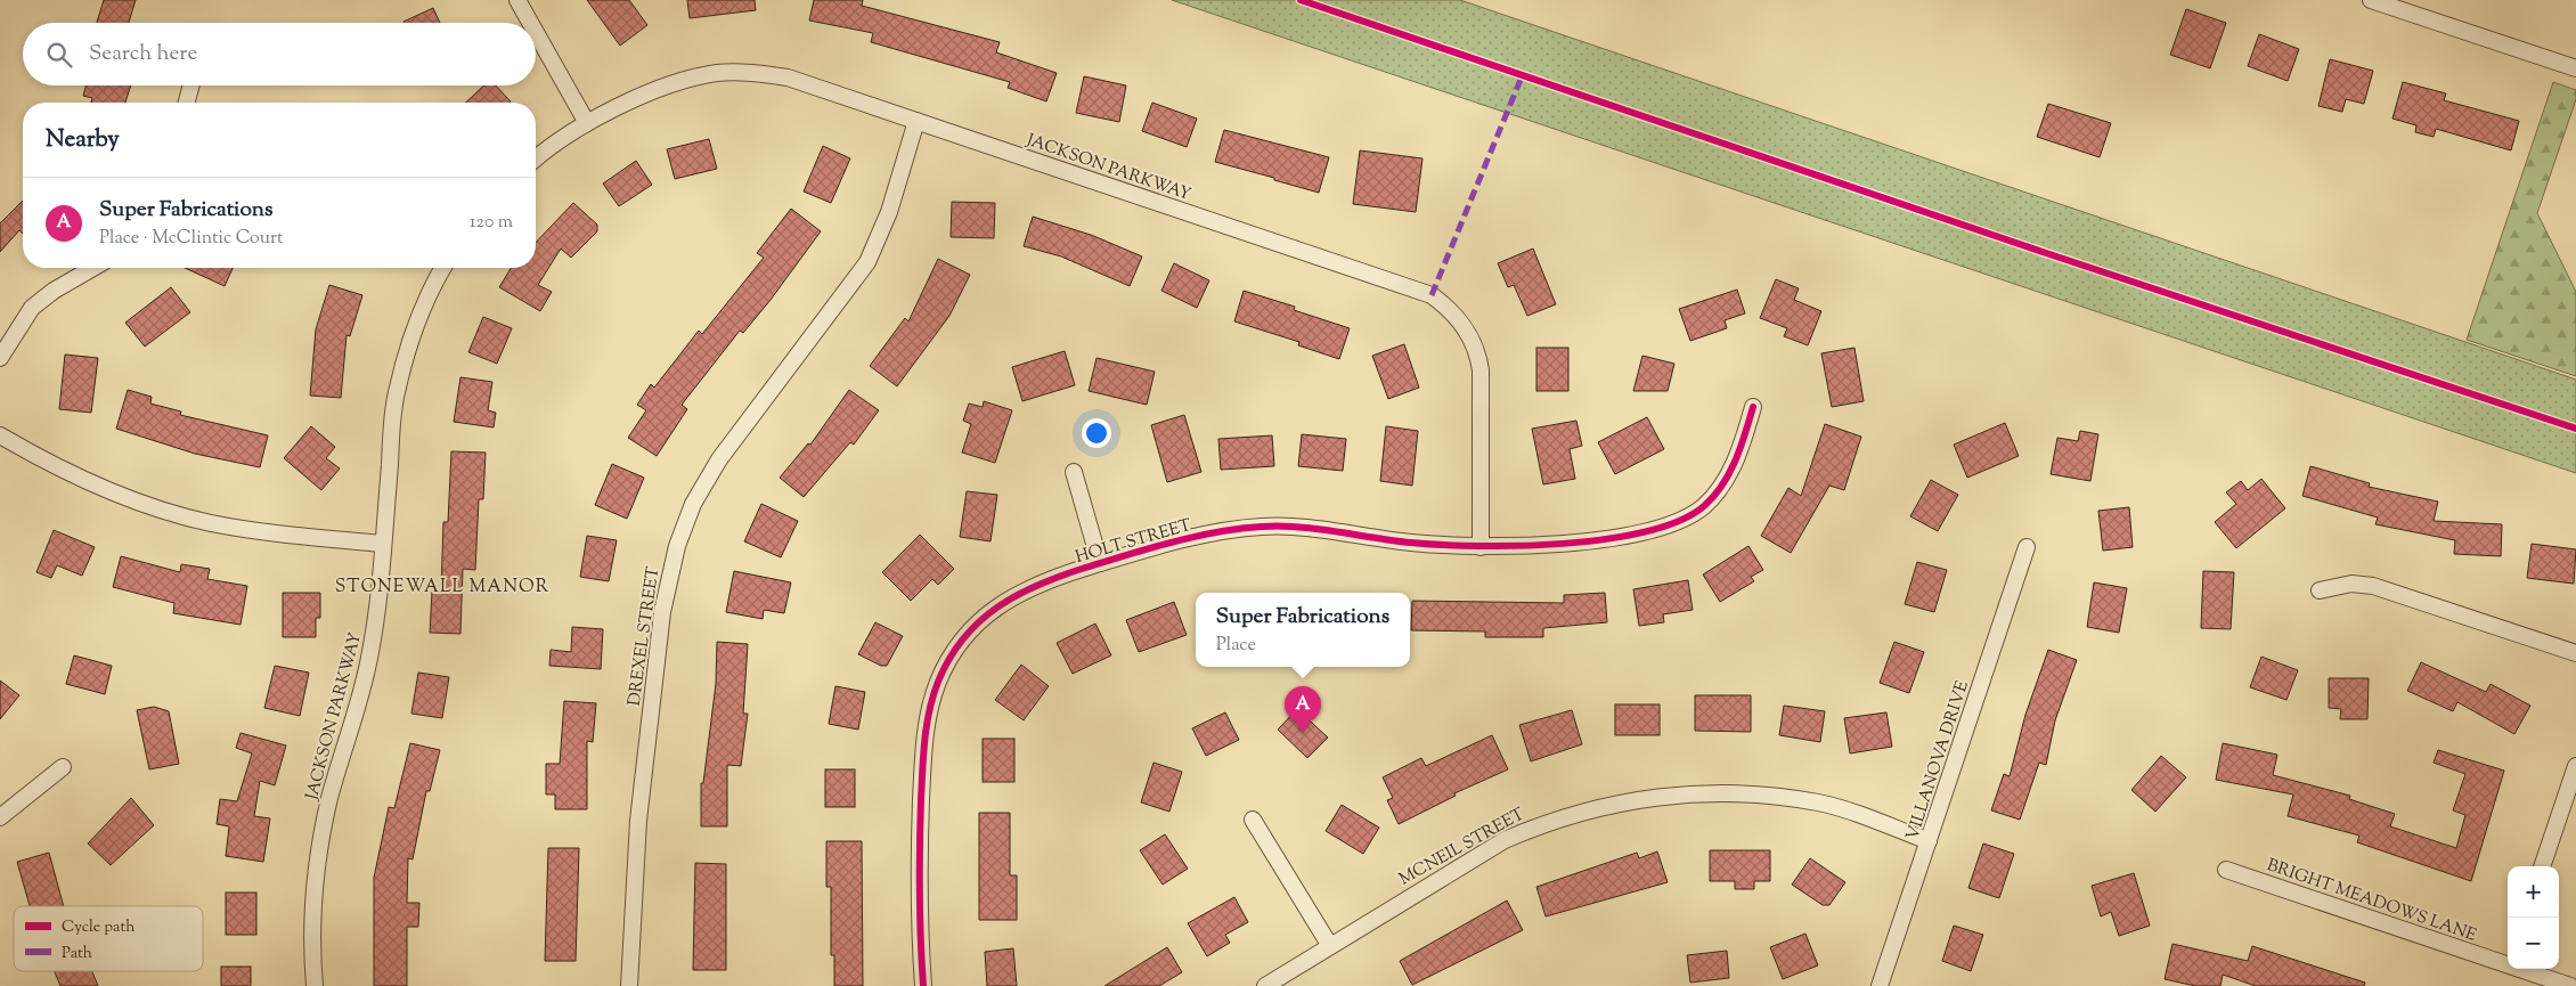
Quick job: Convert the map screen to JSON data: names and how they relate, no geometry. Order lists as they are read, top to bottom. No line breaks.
{"streets":{"street":["JACKSON PARKWAY","HOLT STREET","DREXEL STREET","VILLANOVA DRIVE","MCNEIL STREET","BRIGHT MEADOWS LANE"]},"crossings":[["JACKSON PARKWAY","HOLT STREET"],["JACKSON PARKWAY","DREXEL STREET"],["VILLANOVA DRIVE","MCNEIL STREET"]],"districts":["STONEWALL MANOR"],"legend":["Cycle path","Path"],"page":{"search":"Search here","heading":"Nearby","list":[{"mark":"A","name":"Super Fabrications","note":"Place · McClintic Court","value":"120 m"}],"popup":["Super Fabrications","Place"],"pins":"A","map_buttons":["+","−"]}}
